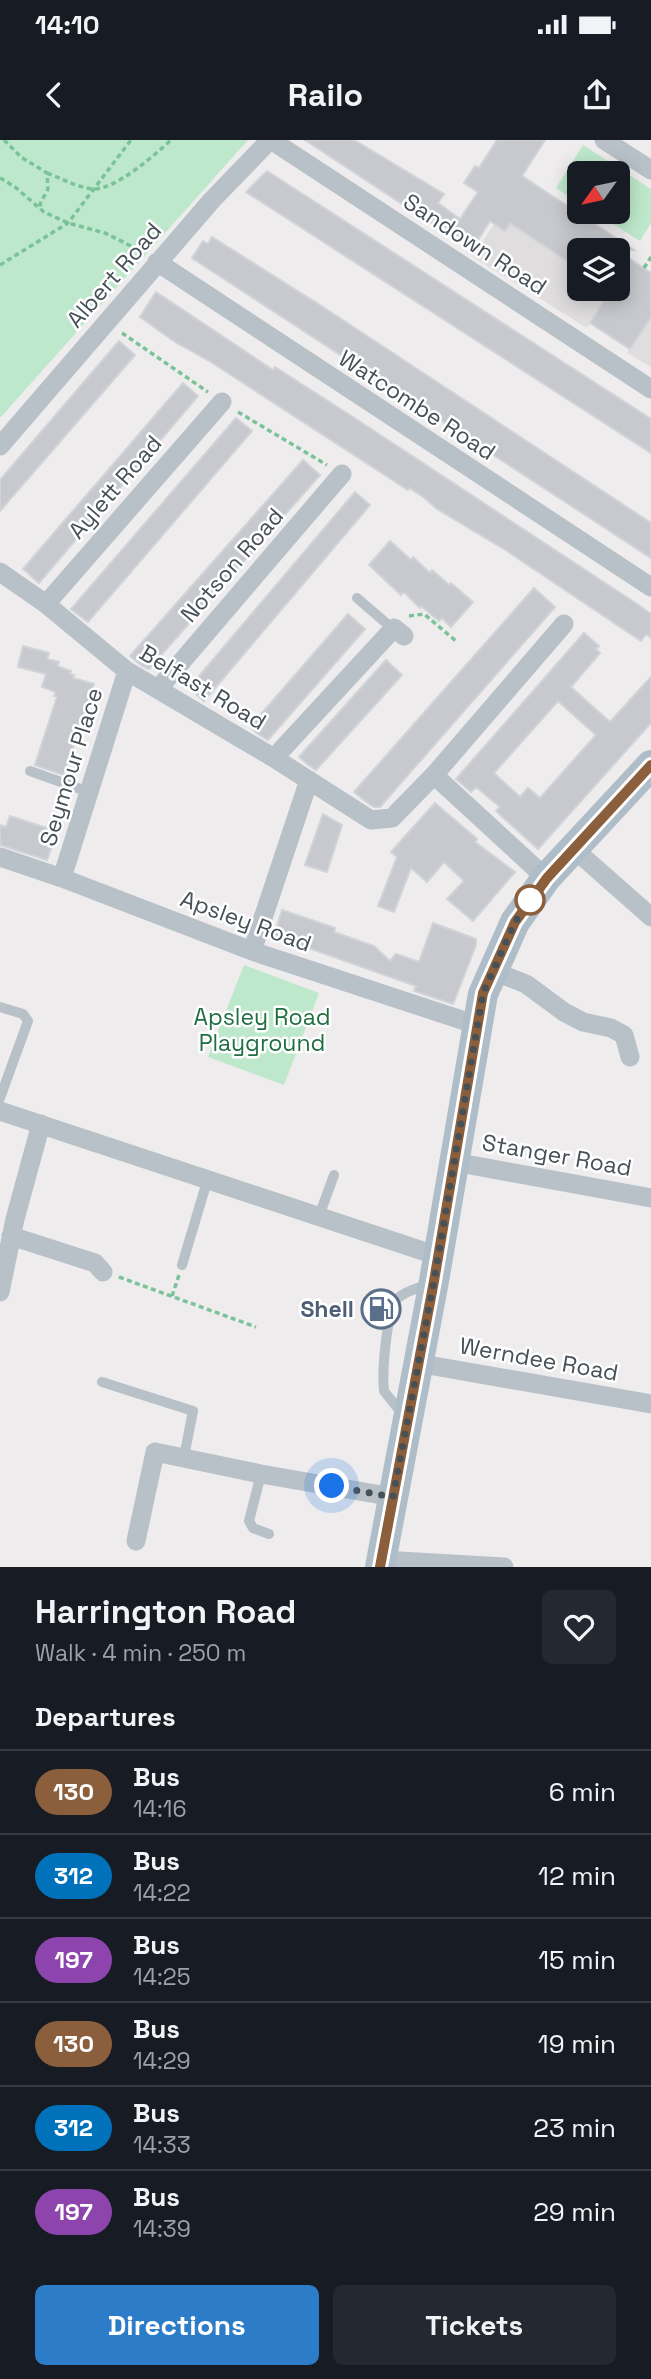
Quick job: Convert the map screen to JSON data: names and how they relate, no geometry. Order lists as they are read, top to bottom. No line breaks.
{"streets":{"street":["Sandown Road","Albert Road","Watcombe Road","Aylett Road","Notson Road","Belfast Road","Seymour Place","Apsley Road","Stanger Road","Werndee Road"]},"crossings":[["Sandown Road","Albert Road"],["Albert Road","Watcombe Road"],["Aylett Road","Belfast Road"],["Notson Road","Belfast Road"],["Belfast Road","Seymour Place"],["Seymour Place","Apsley Road"]],"parks":["Apsley Road Playground"],"places":{"fuel station":["Shell"]},"lines":["bus line 130"],"north":"bottom left","page":{"status":"14:10","header":"Railo","heading":[["Harrington Road","Walk · 4 min · 250 m"],"Departures"],"list":[{"mark":"130","name":"Bus","note":"14:16","value":"6 min"},{"mark":"312","name":"Bus","note":"14:22","value":"12 min"},{"mark":"197","name":"Bus","note":"14:25","value":"15 min"},{"mark":"130","name":"Bus","note":"14:29","value":"19 min"},{"mark":"312","name":"Bus","note":"14:33","value":"23 min"},{"mark":"197","name":"Bus","note":"14:39","value":"29 min"}],"buttons":["Directions","Tickets"]}}
